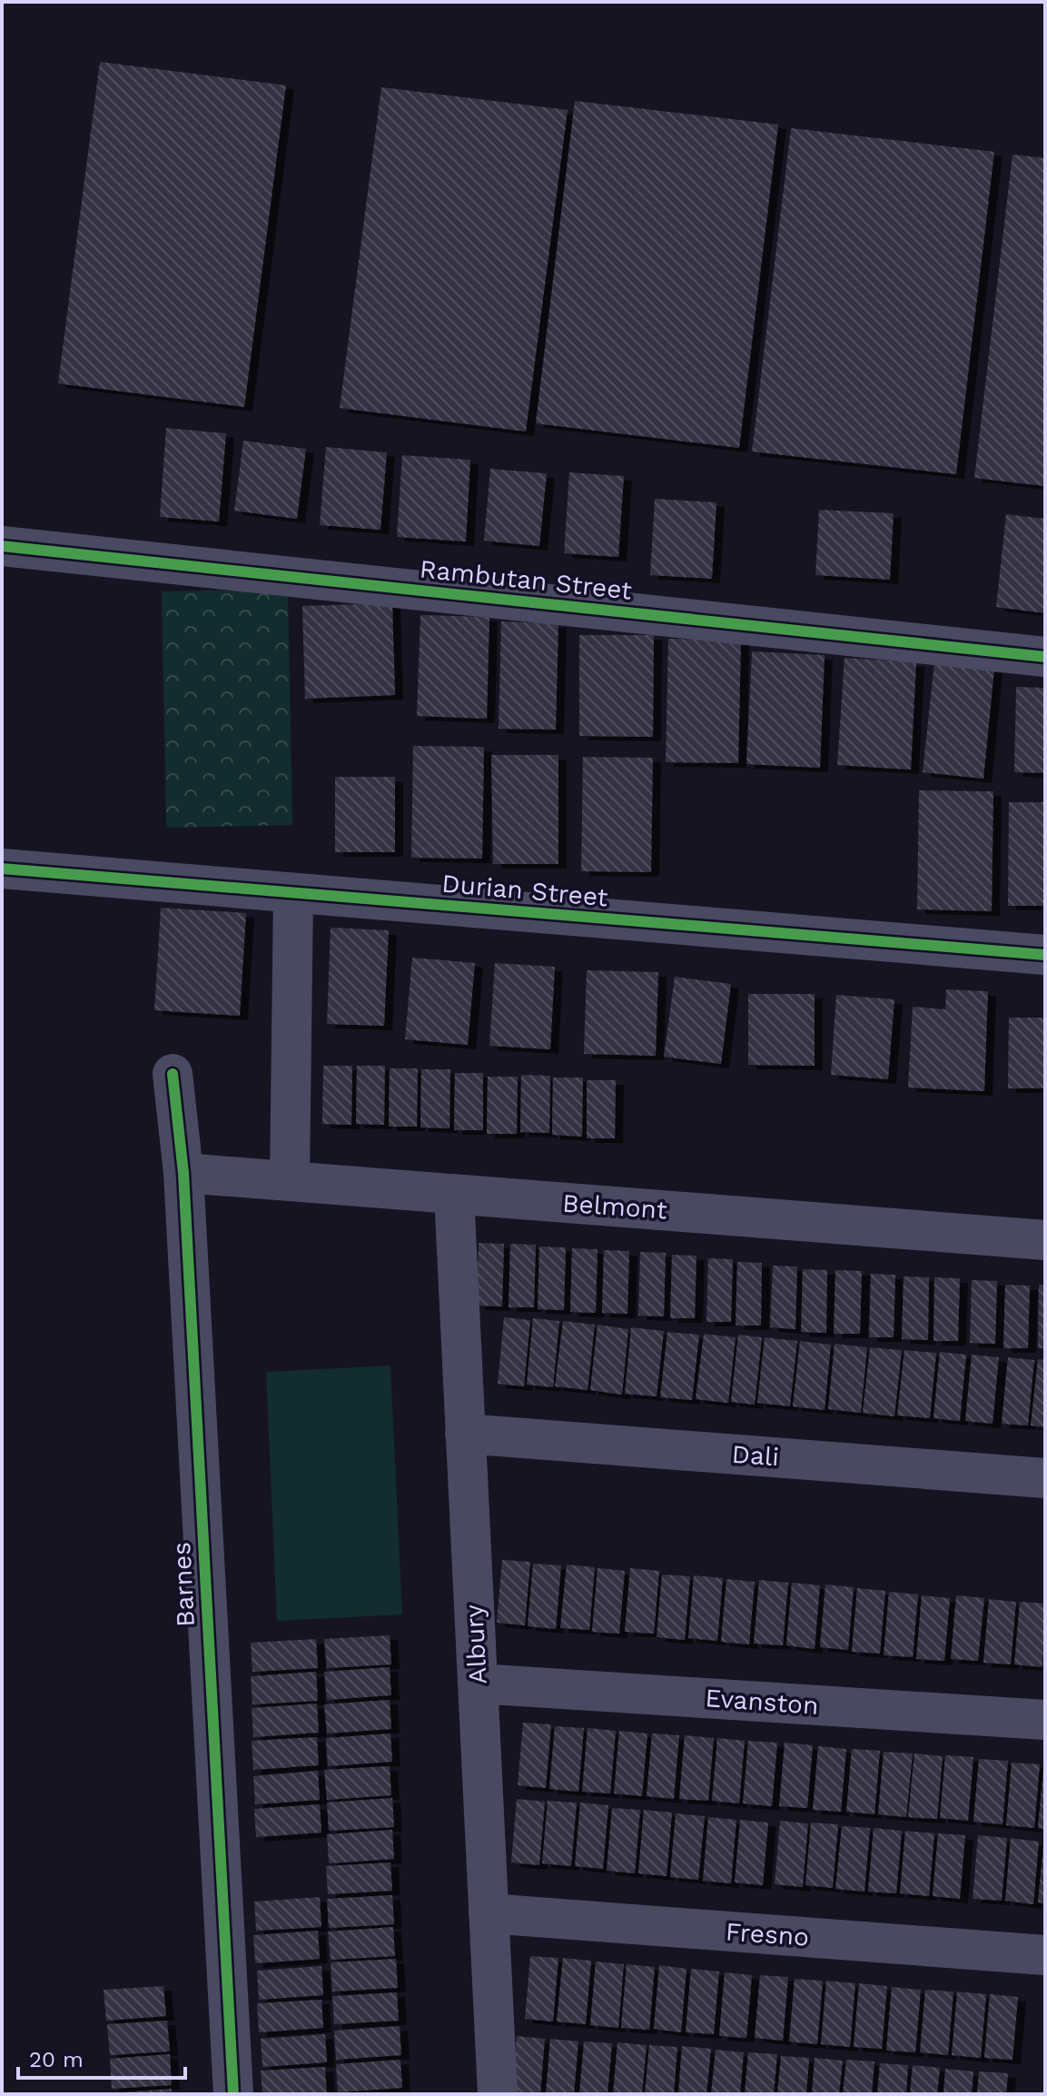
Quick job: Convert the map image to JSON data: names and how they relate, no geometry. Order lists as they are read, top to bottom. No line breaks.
{"streets":{"street":["Rambutan Street","Durian Street","Belmont","Dali","Barnes","Albury","Evanston","Fresno"]},"crossings":[["Belmont","Barnes"],["Belmont","Albury"],["Dali","Albury"],["Albury","Evanston"],["Albury","Fresno"]],"scale_bar":"20 m"}
